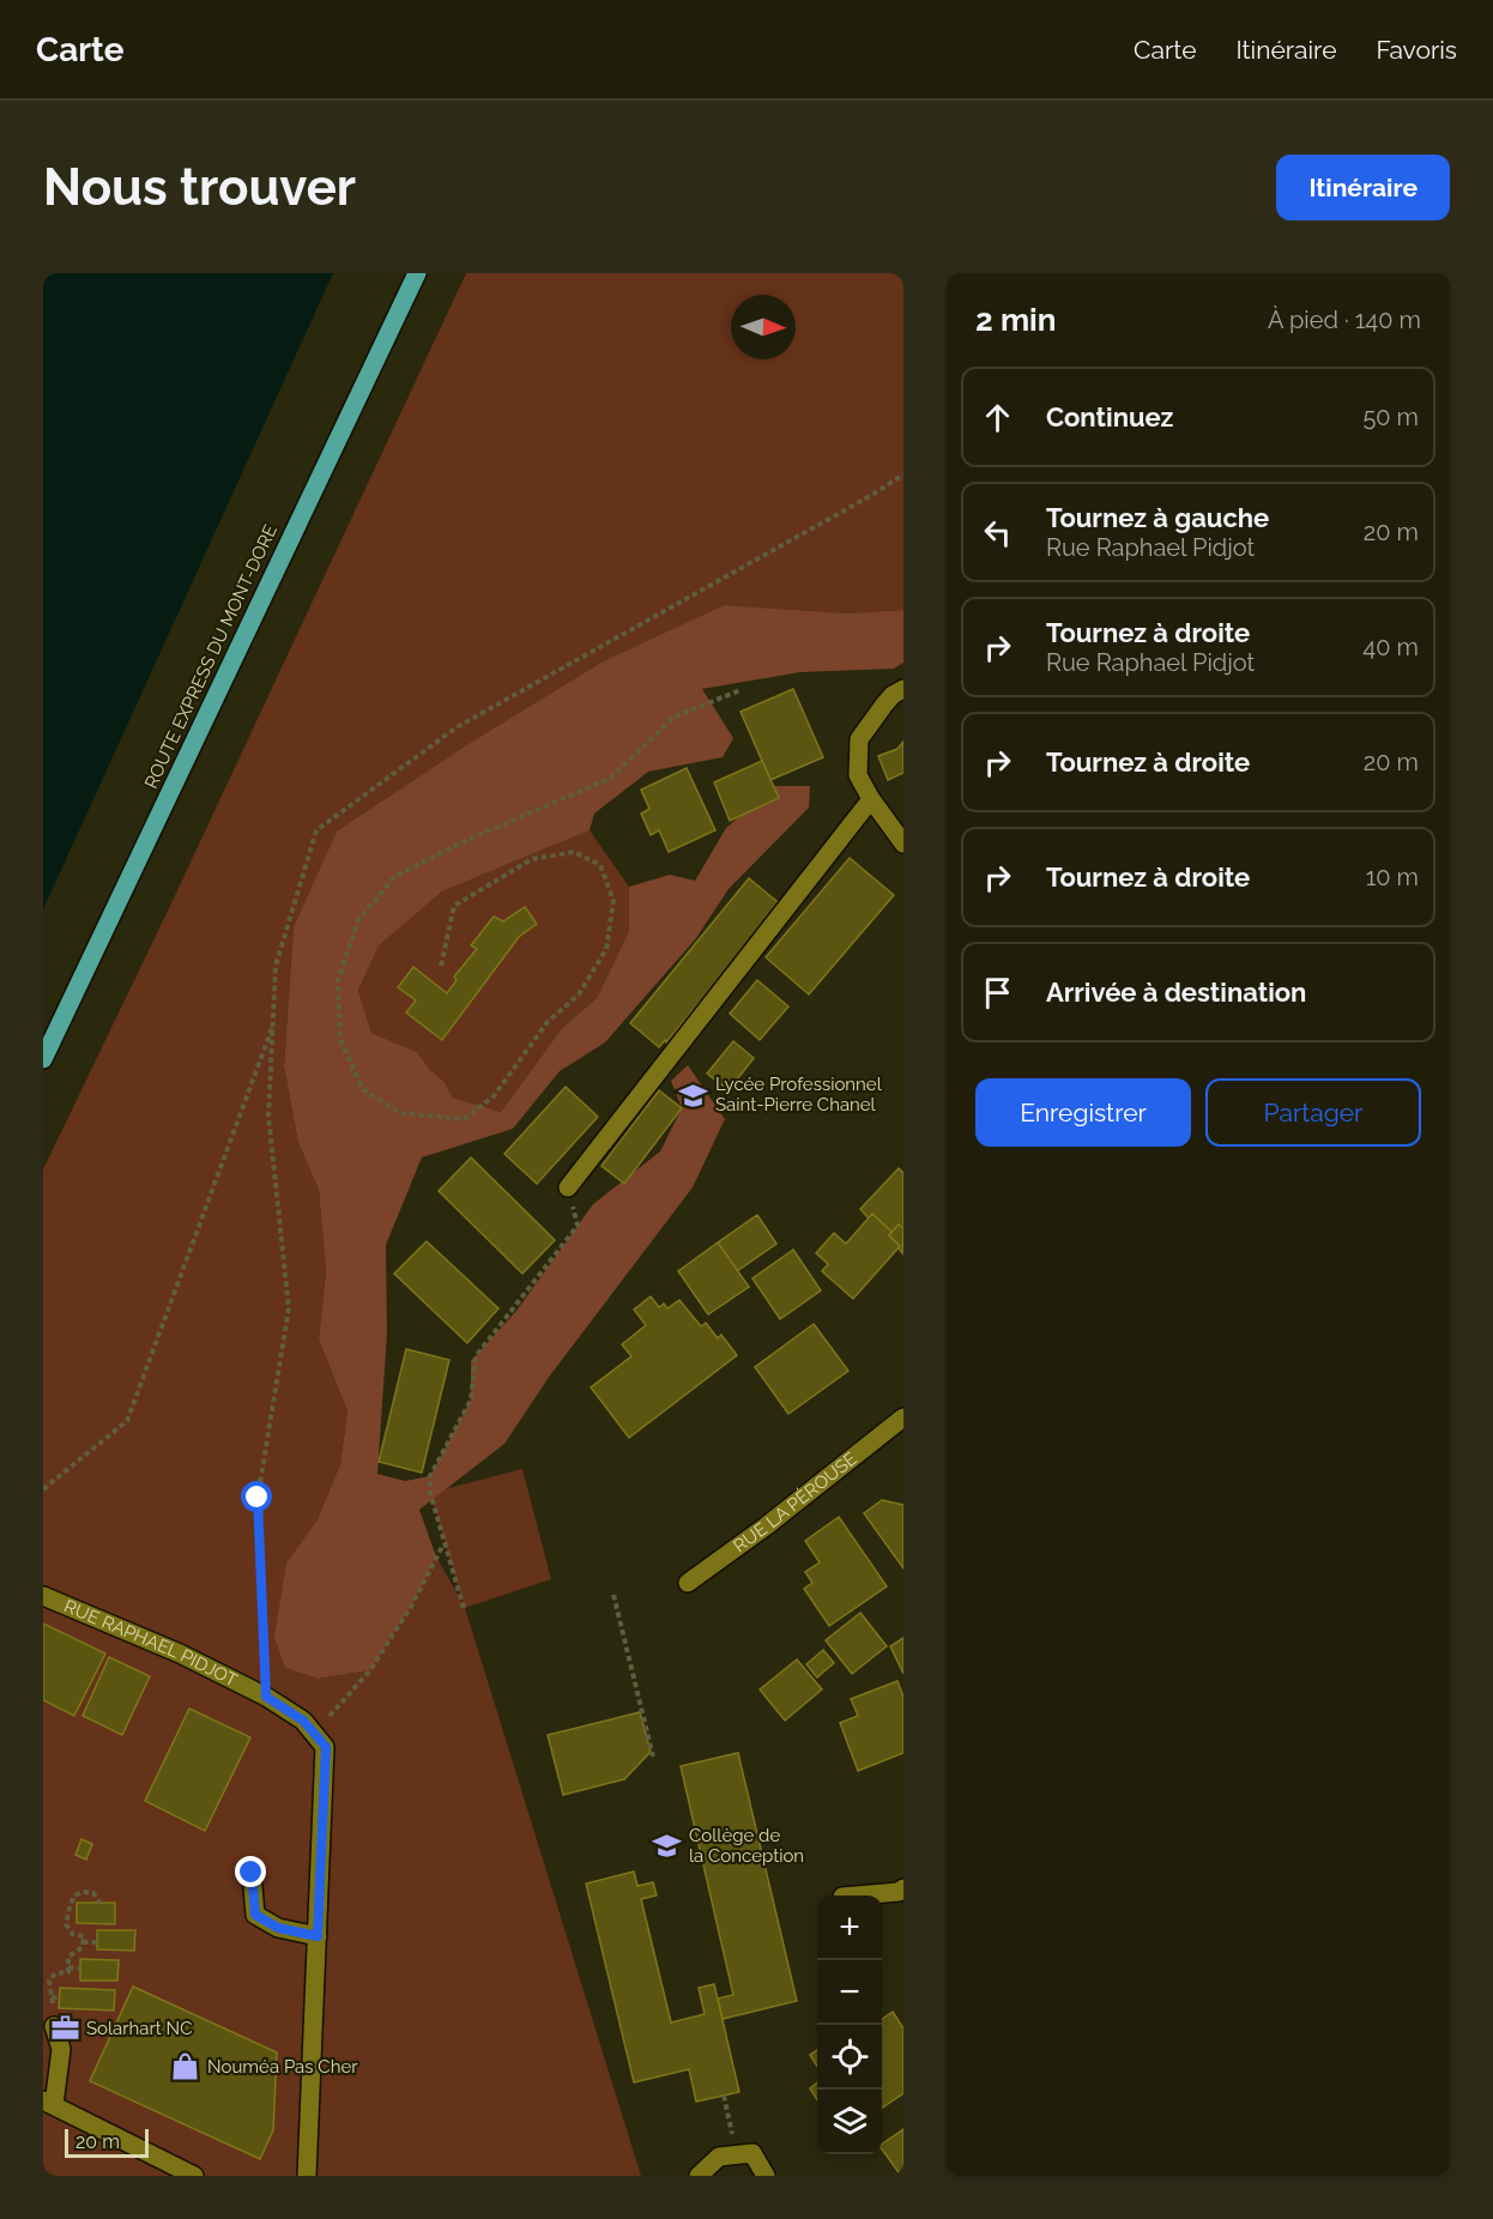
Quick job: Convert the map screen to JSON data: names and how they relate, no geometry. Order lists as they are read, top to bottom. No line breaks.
{"streets":{"main road":["ROUTE EXPRESS DU MONT-DORE"],"street":["RUE LA PÉROUSE","RUE RAPHAEL PIDJOT"]},"places":{"school or university":["Lycée Professionnel Saint-Pierre Chanel","Collège de la Conception"],"office":["Solarhart NC"],"shop":["Nouméa Pas Cher"]},"scale_bar":"20 m","north":"right","page":{"header":"Carte","nav":["Carte","Itinéraire","Favoris"],"buttons":["Itinéraire",["Enregistrer","Partager"]],"title":"Nous trouver","heading":["2 min","À pied · 140 m"],"list":[["Continuez","50 m"],["Tournez à gauche","Rue Raphael Pidjot","20 m"],["Tournez à droite","Rue Raphael Pidjot","40 m"],["Tournez à droite","20 m"],["Tournez à droite","10 m"],"Arrivée à destination"],"map_buttons":["+","−"],"scale":"20 m"}}
